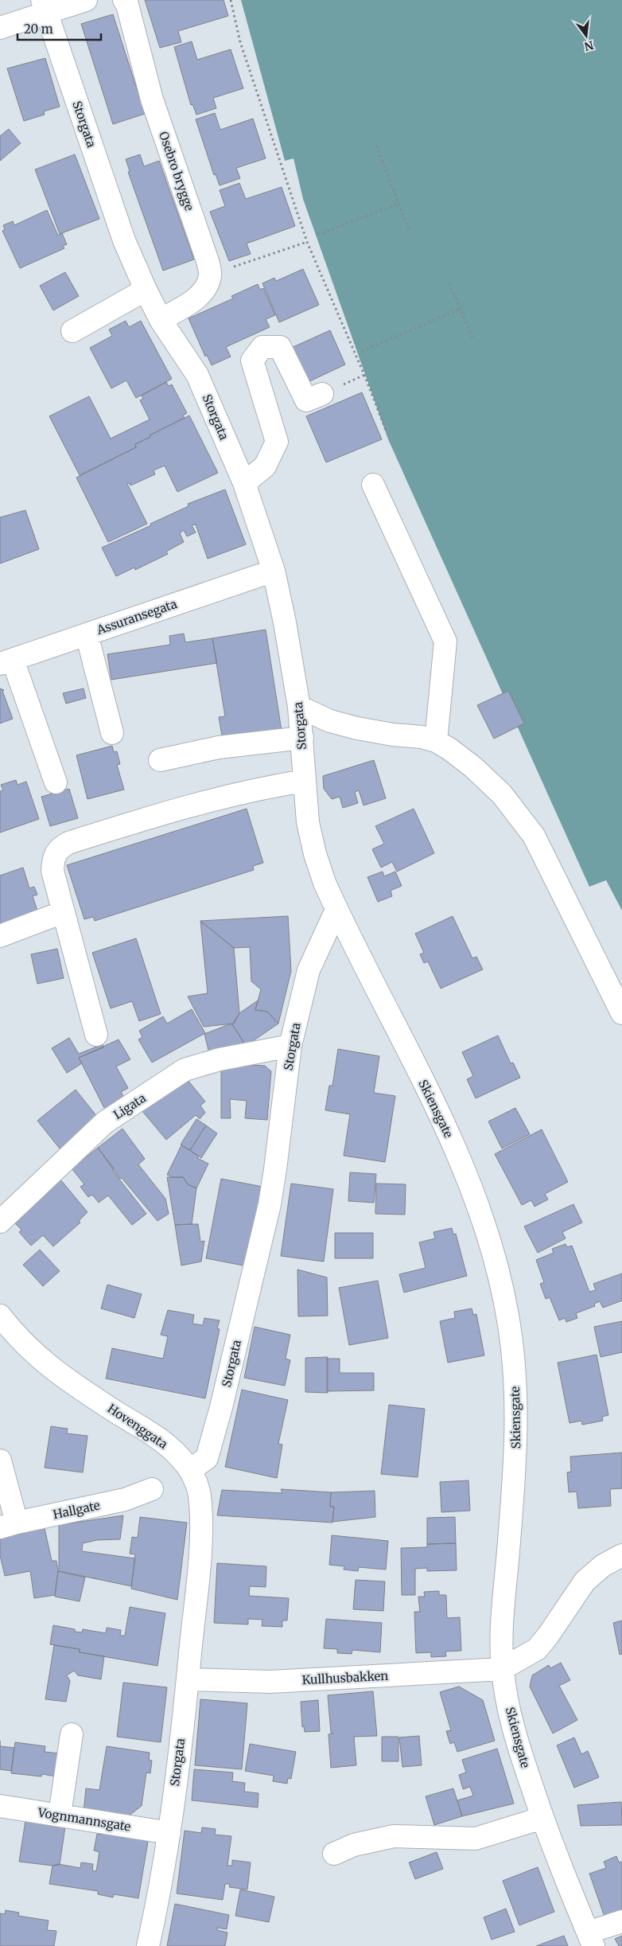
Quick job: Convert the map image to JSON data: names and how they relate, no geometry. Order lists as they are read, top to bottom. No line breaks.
{"streets":{"street":["Storgata","Osebro brygge","Assuransegata","Ligata","Skiensgate","Hovenggata","Hallgate","Kullhusbakken","Vognmannsgate"]},"crossings":[["Storgata","Osebro brygge"],["Storgata","Assuransegata"],["Storgata","Ligata"],["Storgata","Skiensgate"],["Storgata","Hovenggata"],["Storgata","Kullhusbakken"],["Storgata","Vognmannsgate"],["Skiensgate","Kullhusbakken"]],"scale_bar":"20 m","north":"bottom"}
